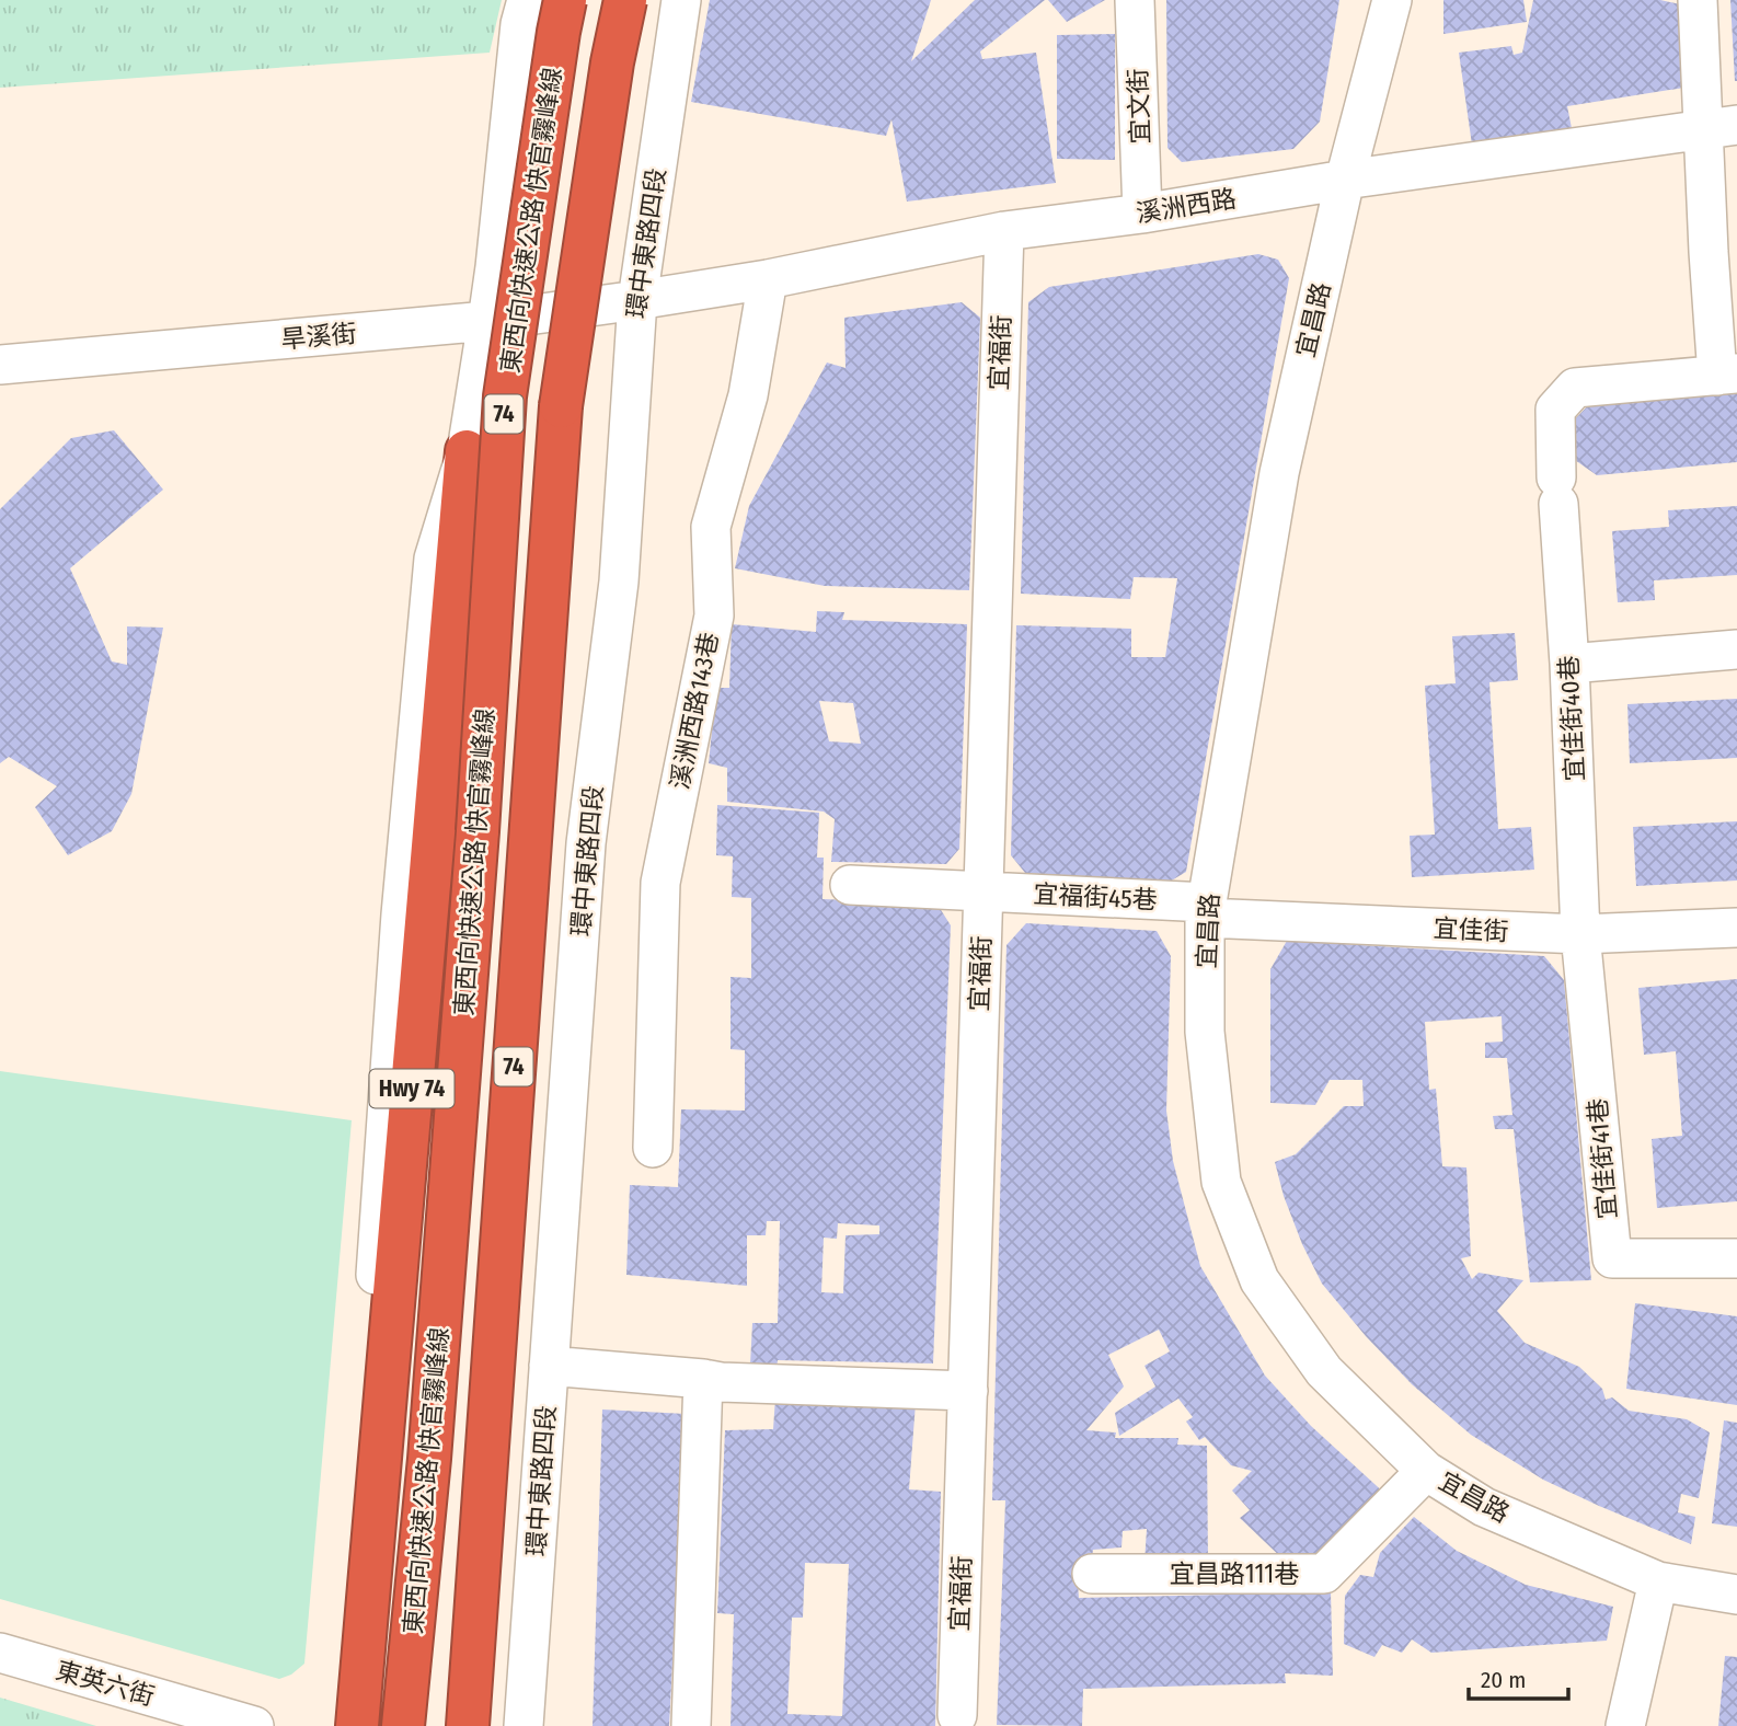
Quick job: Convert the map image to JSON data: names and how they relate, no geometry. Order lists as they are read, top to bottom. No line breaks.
{"streets":{"highway":["東西向快速公路 快官霧峰線","74","Hwy 74"],"street":["宜文街","溪洲西路","環中東路四段","宜昌路","旱溪街","宜福街","溪洲西路143巷","宜佳街40巷","宜福街45巷","宜佳街","宜佳街41巷","宜昌路111巷","東英六街"]},"crossings":[["宜文街","溪洲西路"],["溪洲西路","環中東路四段"],["溪洲西路","宜昌路"],["溪洲西路","旱溪街"],["溪洲西路","宜福街"],["溪洲西路","溪洲西路143巷"],["環中東路四段","旱溪街"],["宜昌路","宜福街45巷"],["宜昌路","宜佳街"],["宜昌路","宜昌路111巷"],["宜福街","宜福街45巷"],["宜佳街40巷","宜佳街"],["宜佳街40巷","宜佳街41巷"],["宜福街45巷","宜佳街"],["宜佳街","宜佳街41巷"]],"scale_bar":"20 m"}
